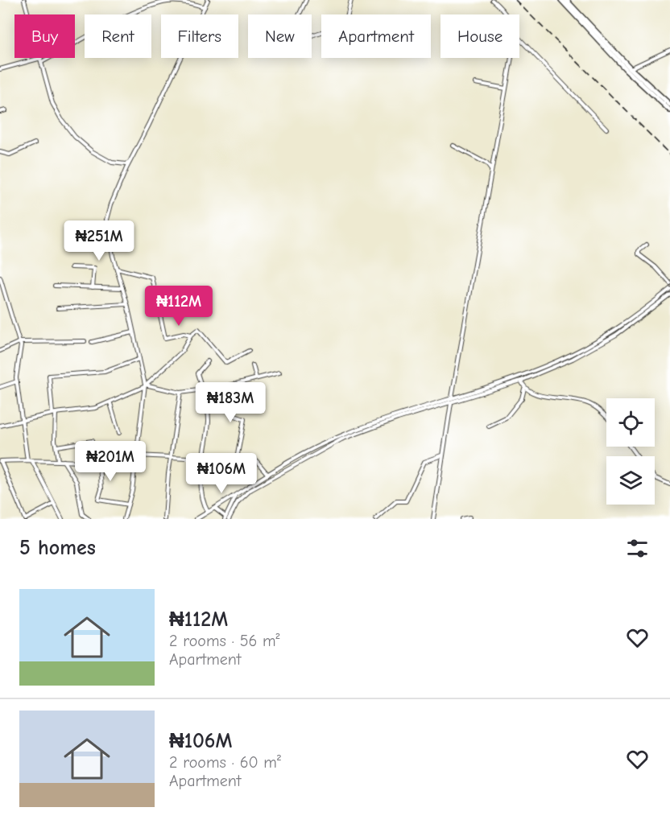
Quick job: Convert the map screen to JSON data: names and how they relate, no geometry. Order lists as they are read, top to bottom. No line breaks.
{"page":{"chip":["Buy","Rent","Filters","New","Apartment","House"],"price":["₦251M","₦112M","₦183M","₦201M","₦106M"],"heading":"5 homes","list":[{"name":"₦112M","note":"2 rooms · 56 m² · Apartment"},{"name":"₦106M","note":"2 rooms · 60 m² · Apartment"}]}}
